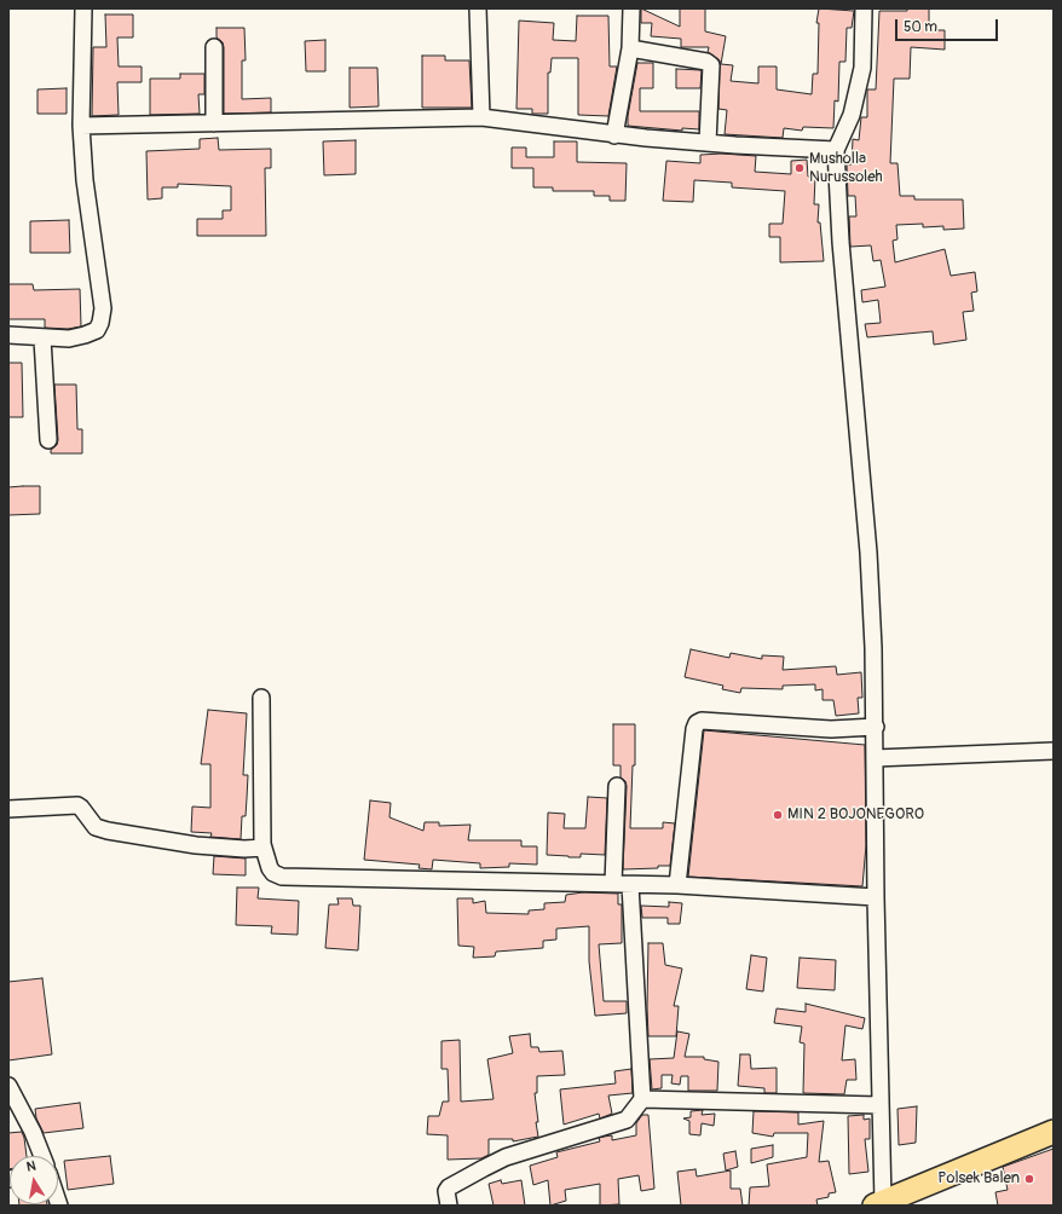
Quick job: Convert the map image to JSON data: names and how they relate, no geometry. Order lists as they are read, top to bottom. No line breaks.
{"places":["Musholla Nurussoleh","MIN 2 BOJONEGORO","Polsek Balen"],"scale_bar":"50 m","north":"top"}
